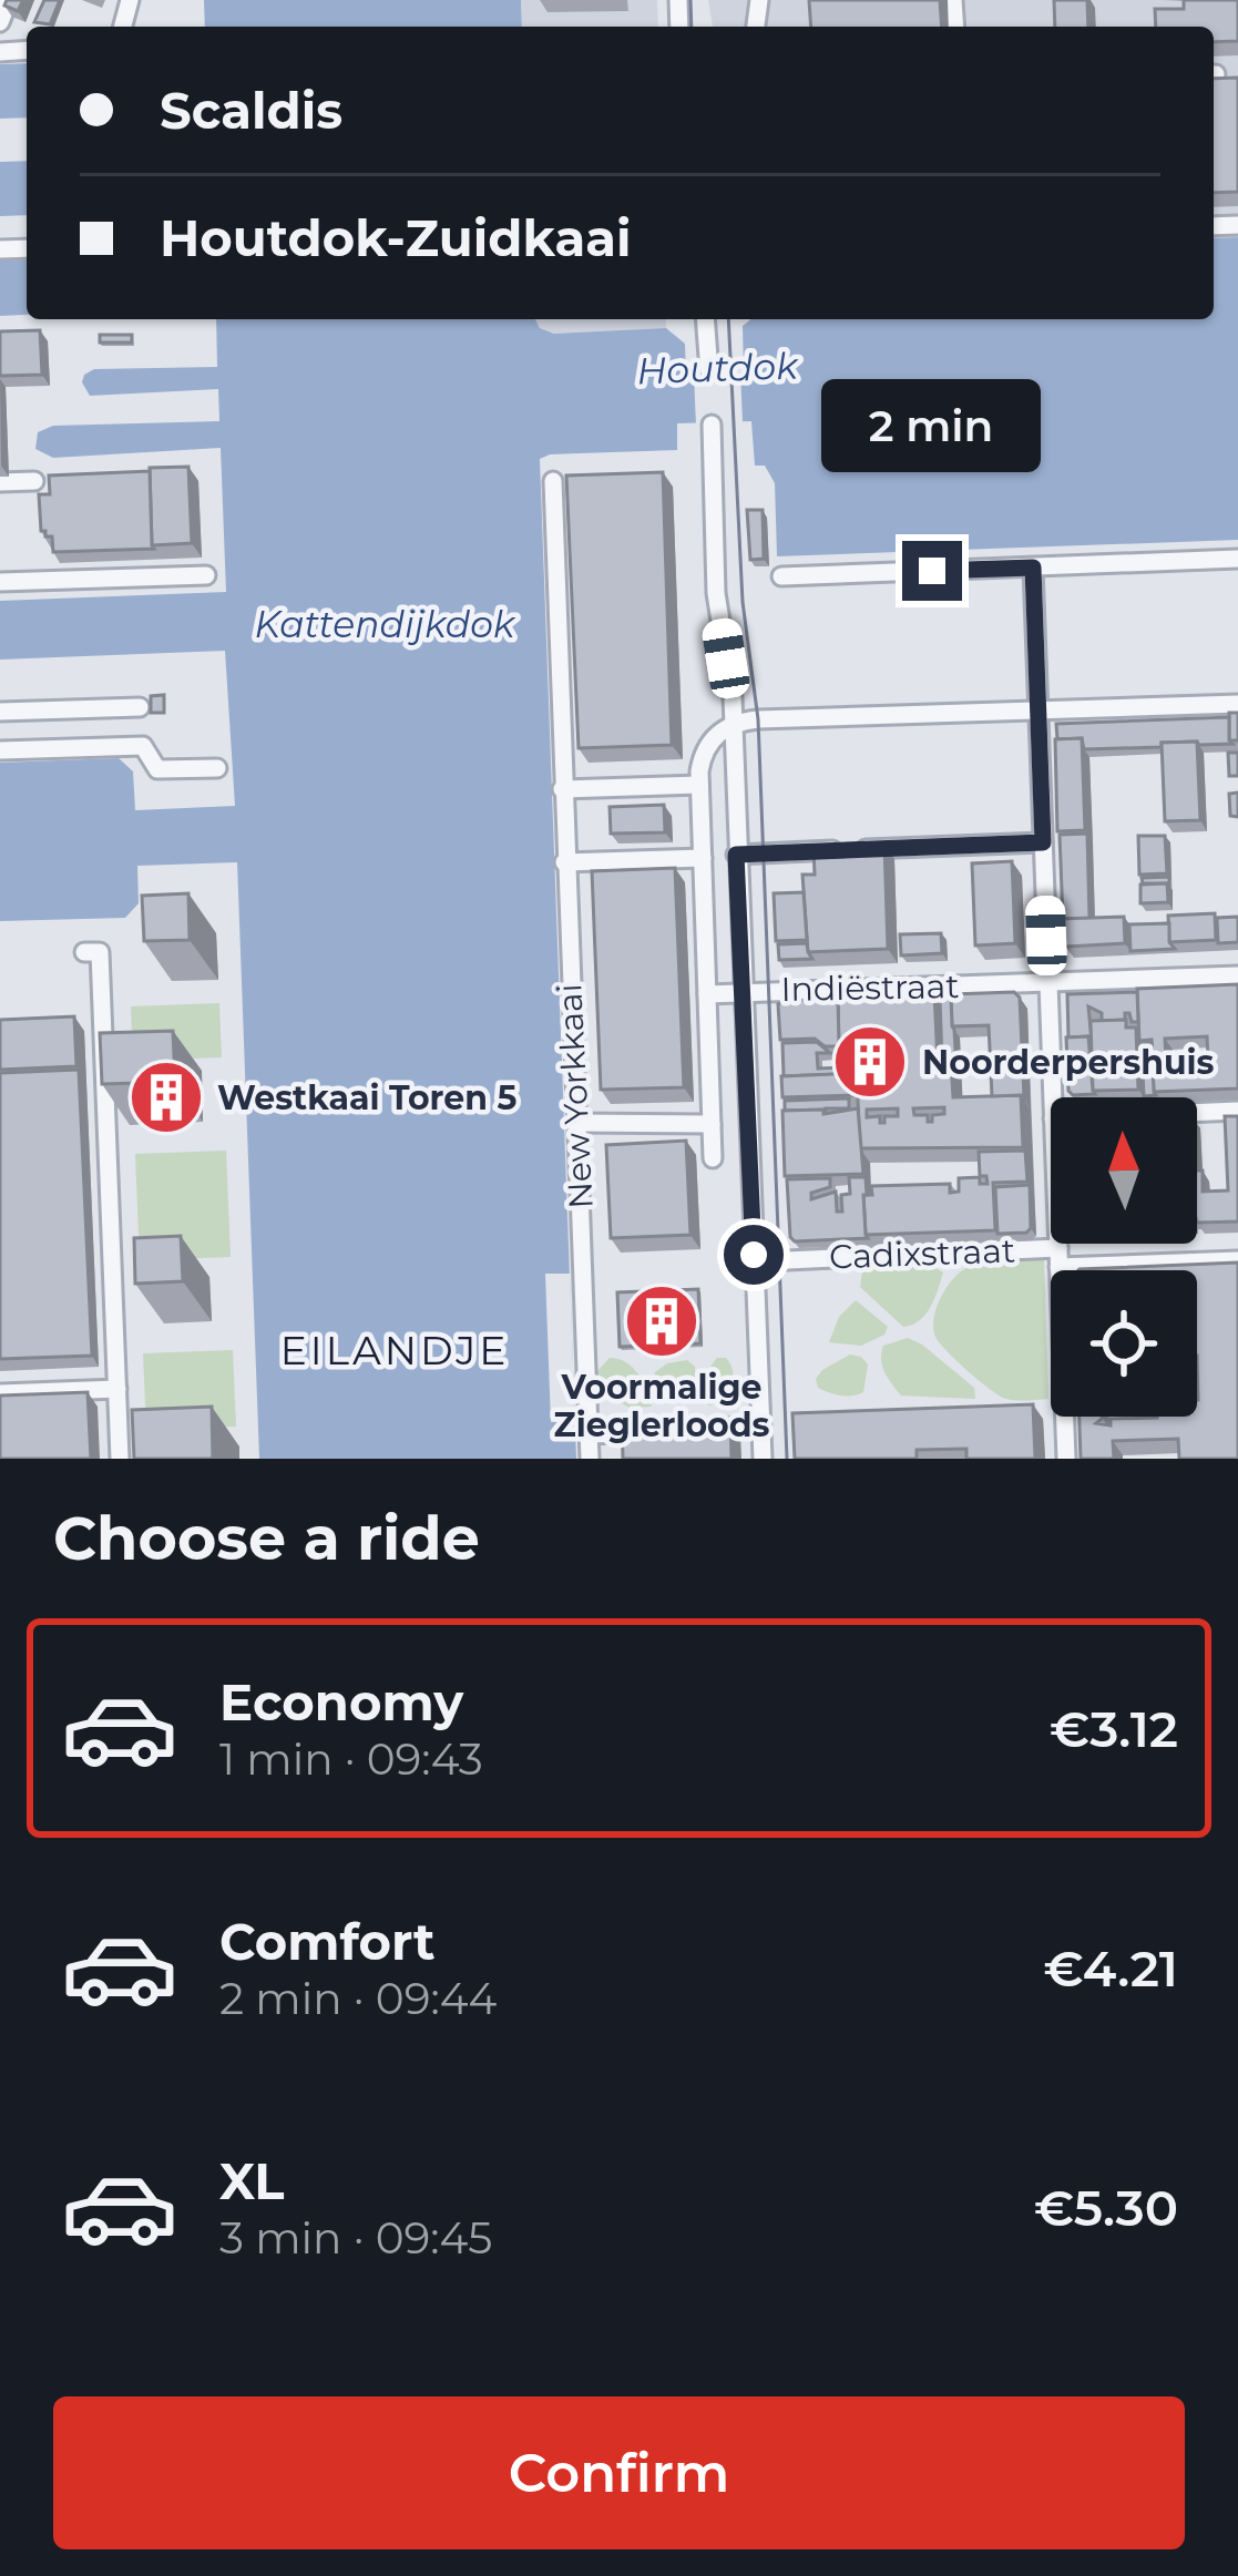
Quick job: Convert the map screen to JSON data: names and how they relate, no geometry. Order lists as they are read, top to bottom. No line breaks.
{"streets":{"street":["Indiëstraat","New Yorkkaai","Cadixstraat"]},"districts":["EILANDJE"],"water":["Houtdok","Kattendijkdok"],"places":{"building":["Noorderpershuis","Westkaai Toren 5","Voormalige Zieglerloods"]},"north":"top","page":{"banner":["Scaldis","Houtdok-Zuidkaai"],"bubble":"2 min","heading":"Choose a ride","list":[{"name":"Economy","note":"1 min · 09:43","value":"€3.12"},{"name":"Comfort","note":"2 min · 09:44","value":"€4.21"},{"name":"XL","note":"3 min · 09:45","value":"€5.30"}],"buttons":"Confirm"}}
